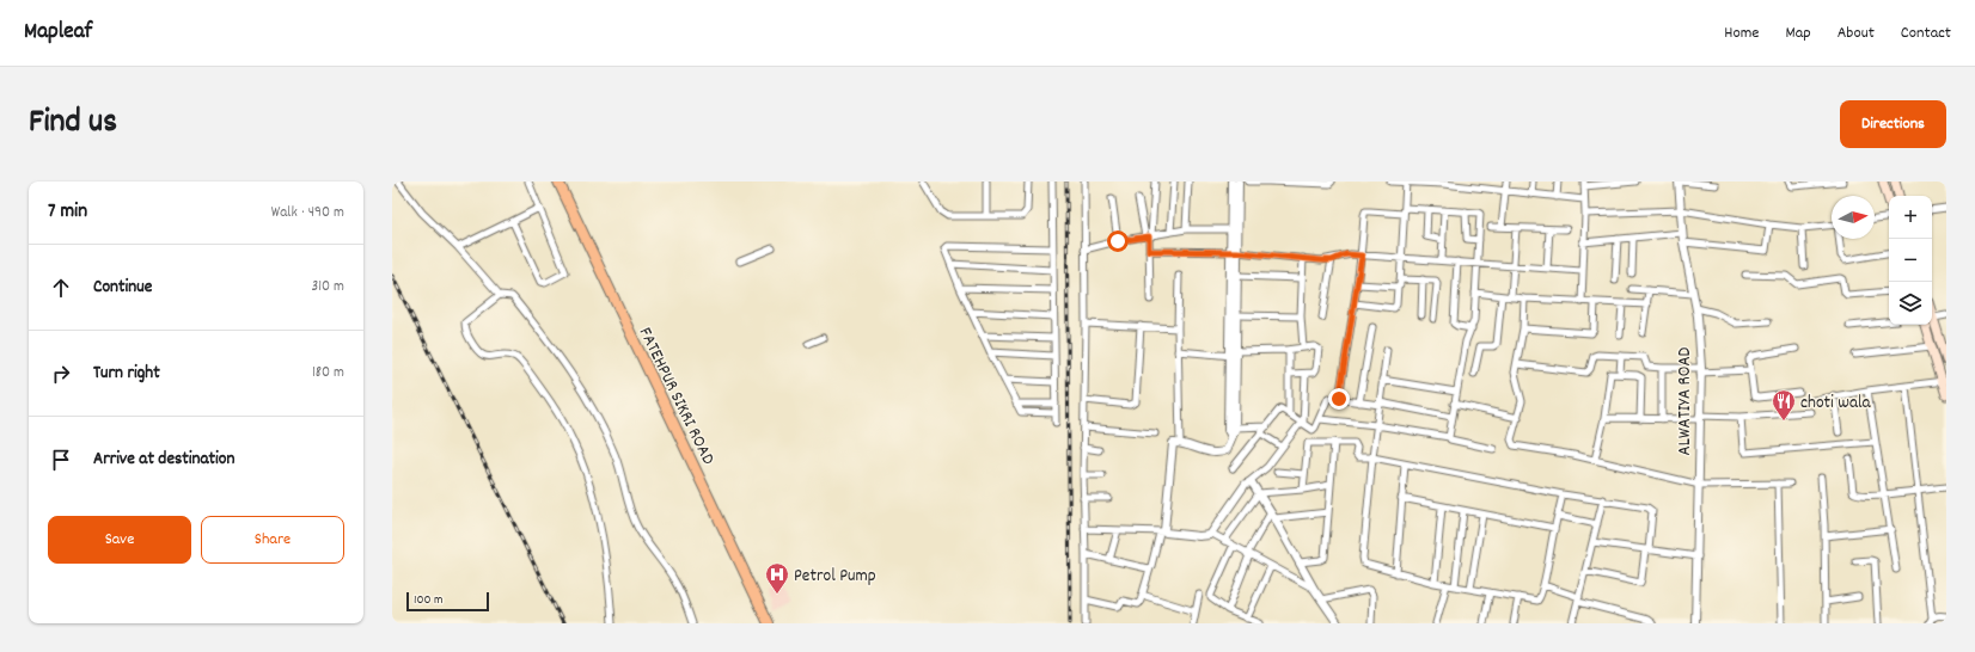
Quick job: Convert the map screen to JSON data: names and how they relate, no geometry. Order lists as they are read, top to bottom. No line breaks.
{"streets":{"main road":["FATEHPUR SIKRI ROAD"],"street":["ALWATIYA ROAD"]},"places":{"restaurant":["choti wala"],"hospital":["Petrol Pump"]},"scale_bar":"100 m","north":"right","page":{"header":"Mapleaf","nav":["Home","Map","About","Contact"],"title":"Find us","buttons":["Directions",["Save","Share"]],"heading":["7 min","Walk · 490 m"],"map_buttons":["+","−"],"list":[["Continue","310 m"],["Turn right","180 m"],"Arrive at destination"],"scale":"100 m"}}
